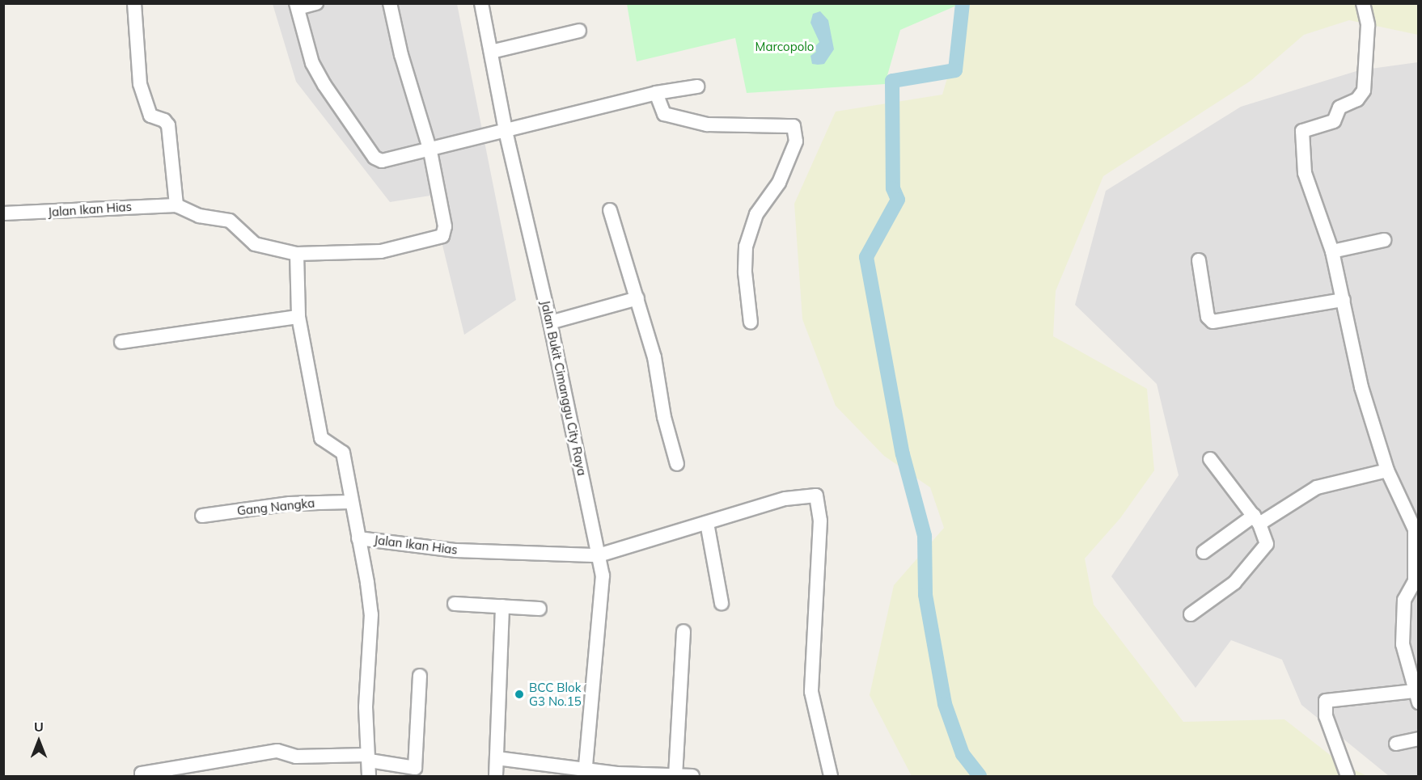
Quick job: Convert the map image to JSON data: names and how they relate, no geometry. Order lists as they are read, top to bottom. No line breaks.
{"streets":{"street":["Jalan Ikan Hias","Jalan Bukit Cimanggu City Raya","Gang Nangka"]},"crossings":[["Jalan Ikan Hias","Jalan Bukit Cimanggu City Raya"],["Jalan Ikan Hias","Gang Nangka"]],"parks":["Marcopolo"],"places":["BCC Blok G3 No.15"],"north":"top"}
